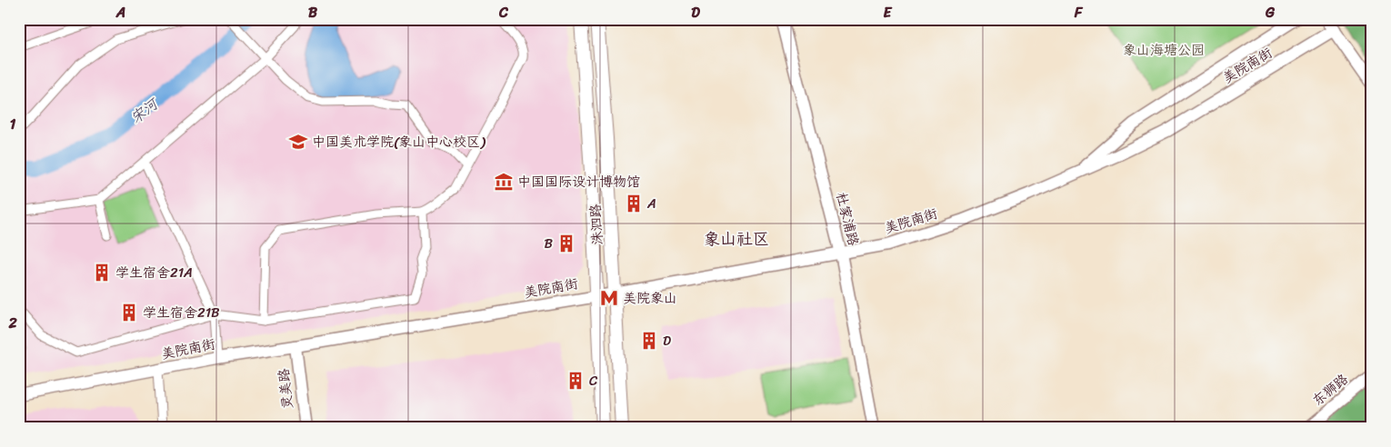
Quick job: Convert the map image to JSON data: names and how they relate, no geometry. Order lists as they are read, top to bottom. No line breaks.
{"streets":{"main road":["洙泗路"],"street":["美院南街","杜家浦路","灵美路","东狮路"]},"crossings":[["美院南街","杜家浦路"],["美院南街","洙泗路"],["美院南街","灵美路"]],"districts":["象山社区"],"water":["宋河"],"parks":["象山海塘公园"],"places":{"school or university":["中国美术学院(象山中心校区)"],"museum":["中国国际设计博物馆"],"building":["A","B","学生宿舍21A","学生宿舍21B","D","C"],"metro station":["美院象山"]},"grid":{"columns":["A","B","C","D","E","F","G"],"rows":["1","2"]}}
